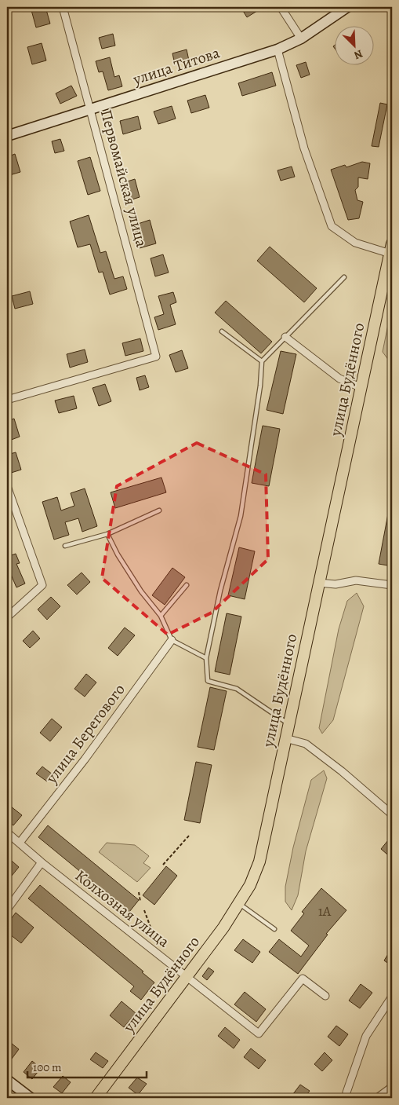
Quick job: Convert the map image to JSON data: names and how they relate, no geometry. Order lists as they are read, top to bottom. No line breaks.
{"streets":{"main road":["улица Будённого"],"street":["улица Титова","Первомайская улица","улица Берегового","Колхозная улица"]},"crossings":[["улица Титова","Первомайская улица"],["улица Будённого","Колхозная улица"],["улица Берегового","Колхозная улица"]],"house_numbers":["1А"],"scale_bar":"100 m","north":"bottom right"}
